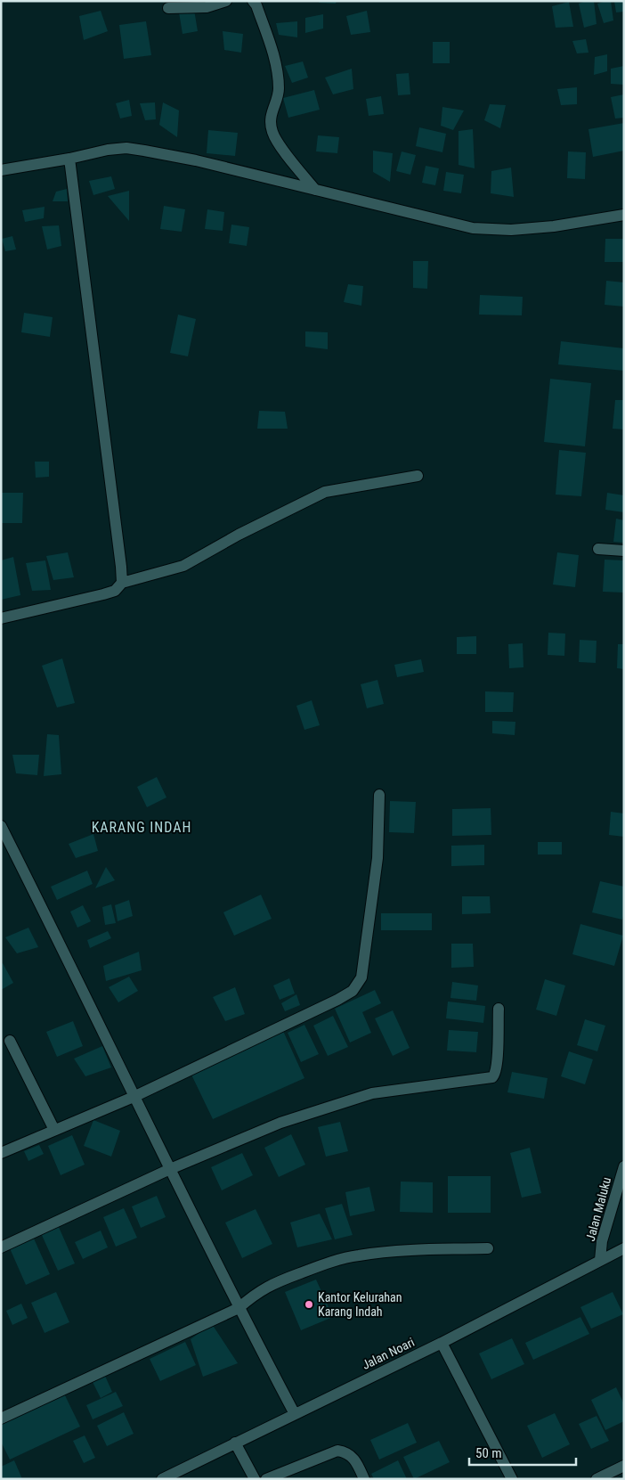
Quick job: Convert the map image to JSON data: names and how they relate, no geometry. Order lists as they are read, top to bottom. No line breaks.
{"streets":{"street":["Jalan Maluku","Jalan Noari"]},"crossings":[["Jalan Maluku","Jalan Noari"]],"districts":["KARANG INDAH"],"places":["Kantor Kelurahan Karang Indah"],"scale_bar":"50 m"}
